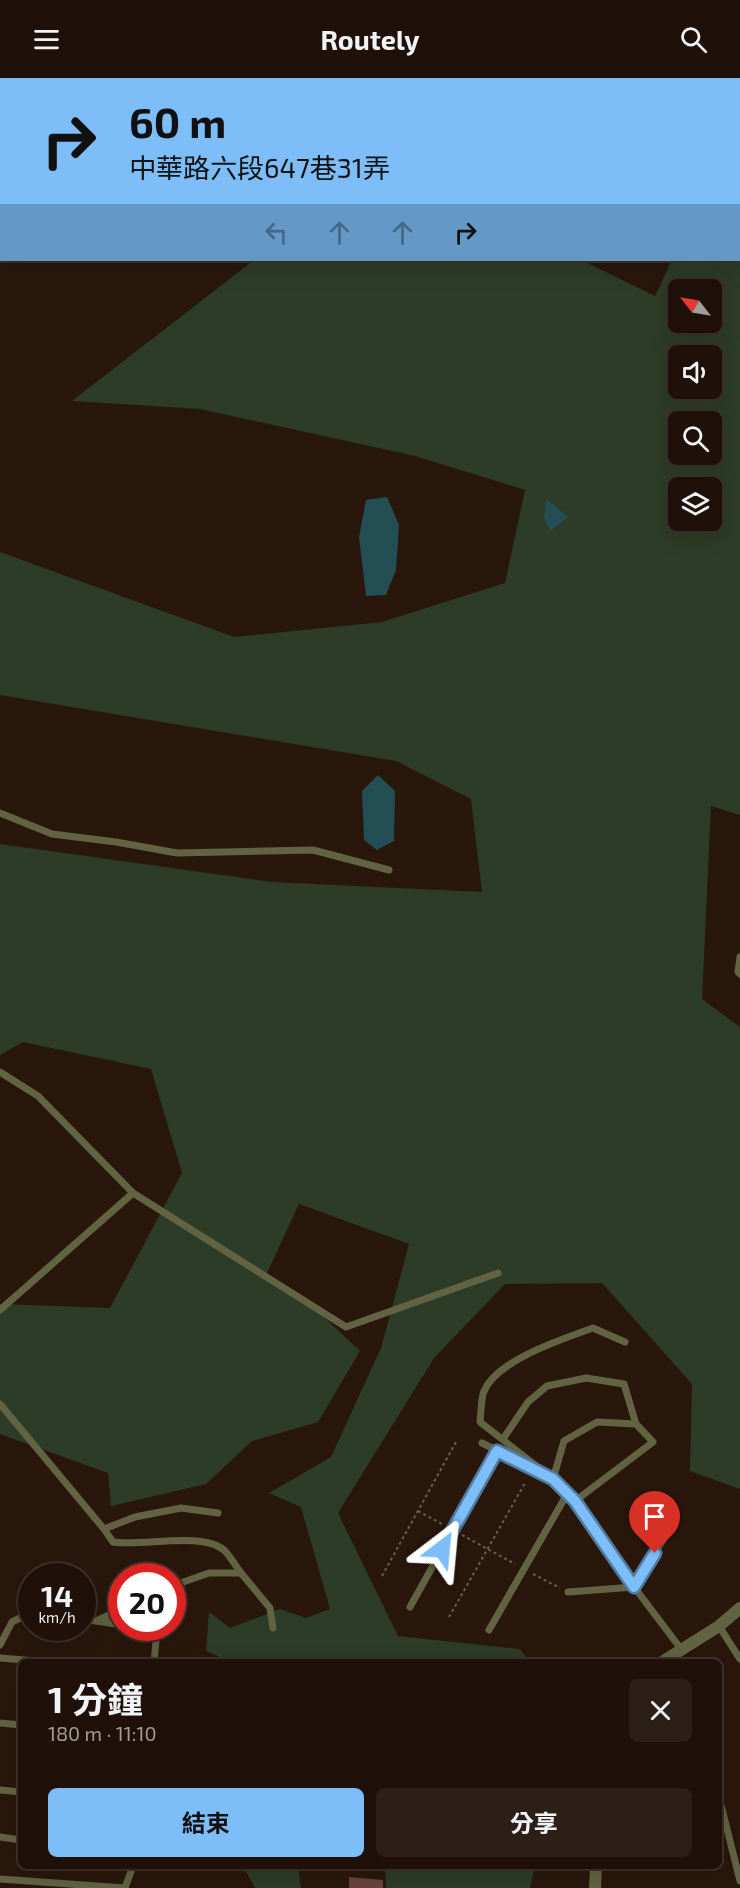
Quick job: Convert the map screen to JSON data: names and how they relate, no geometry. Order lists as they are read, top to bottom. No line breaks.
{"north":"top left","page":{"header":"Routely","turn":["60 m","中華路六段647巷31弄"],"speed":"14 km/h","limit":"20","heading":["1 分鐘","180 m · 11:10"],"buttons":["結束","分享"]}}
